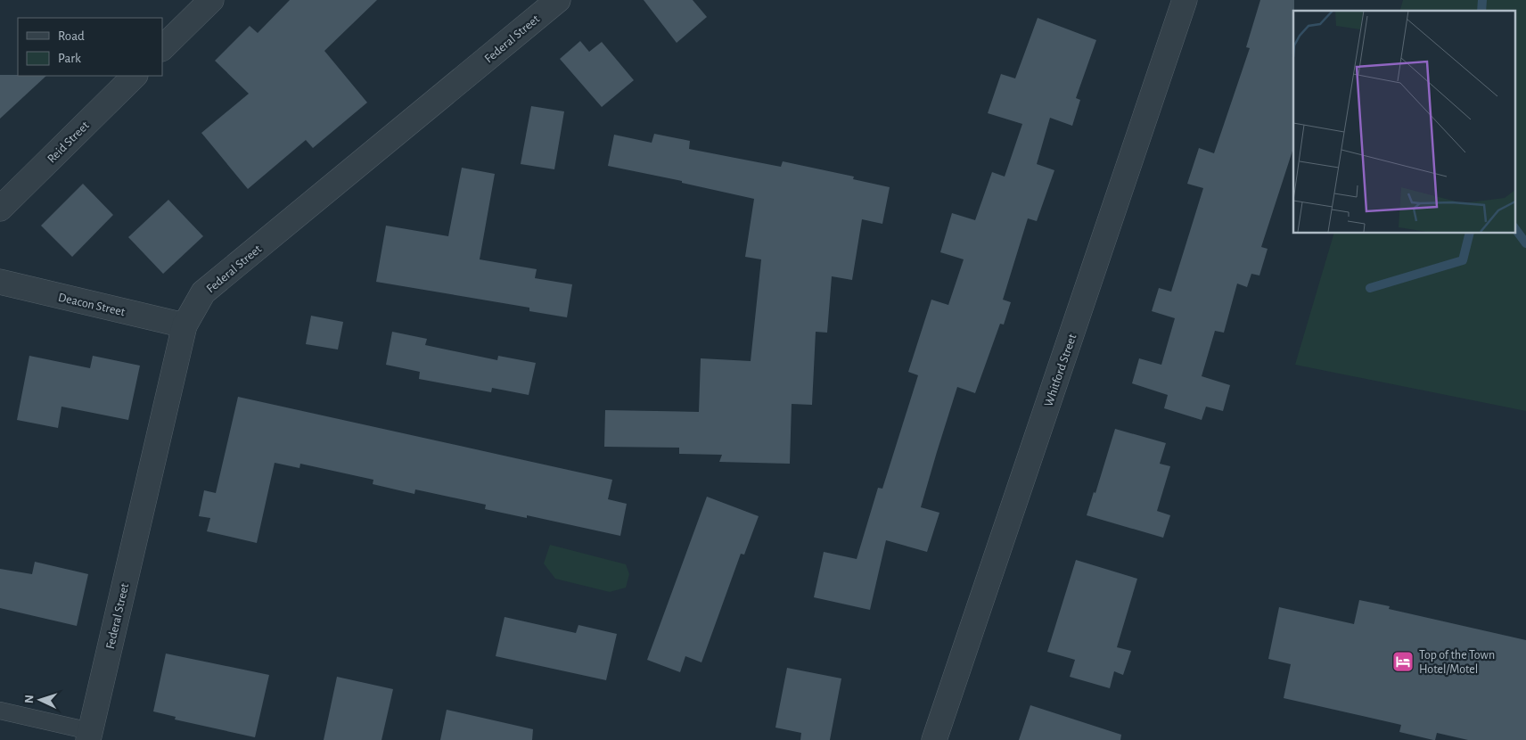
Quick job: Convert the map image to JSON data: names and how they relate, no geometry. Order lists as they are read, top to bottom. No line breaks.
{"streets":{"street":["Federal Street","Reid Street","Deacon Street","Whitford Street"]},"crossings":[["Federal Street","Deacon Street"]],"places":{"hotel":["Top of the Town Hotel/Motel"]},"legend":["Road","Park"],"north":"left"}
